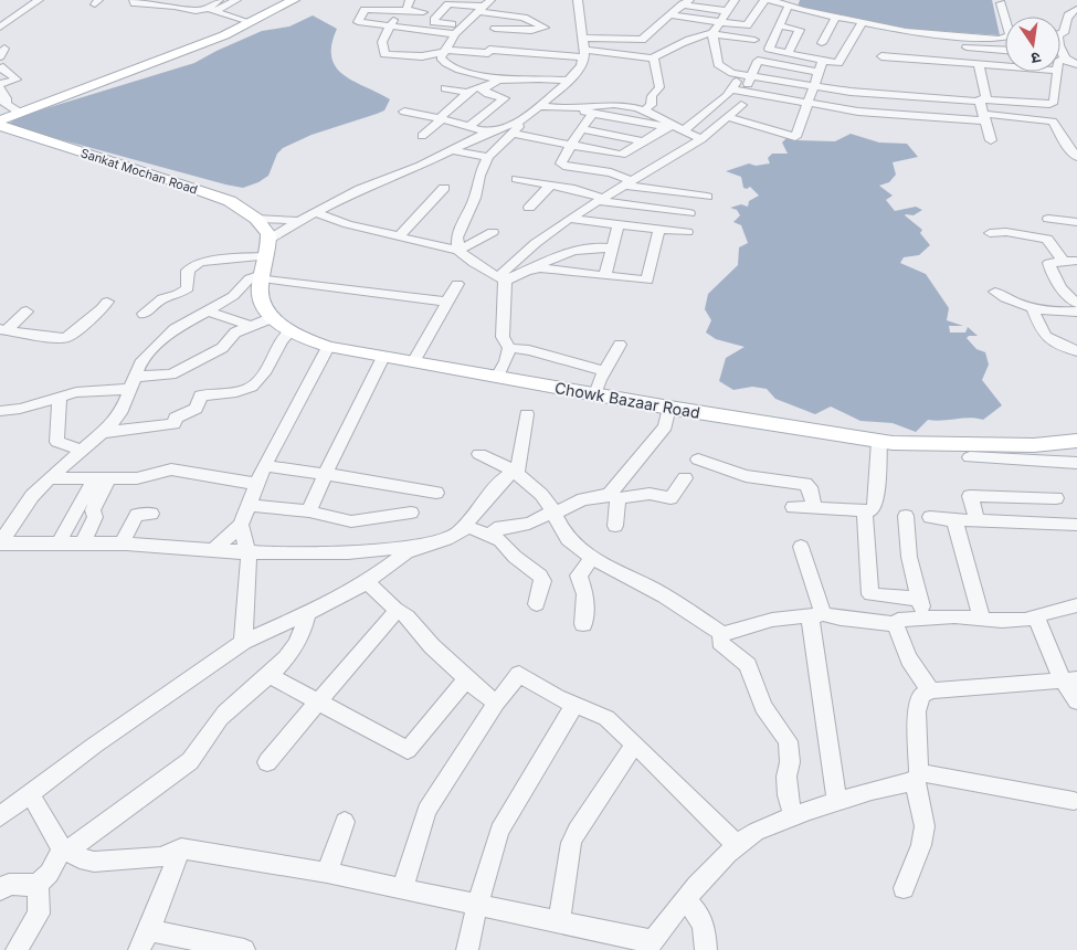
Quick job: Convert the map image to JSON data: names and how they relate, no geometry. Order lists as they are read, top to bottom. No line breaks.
{"streets":{"main road":["Sankat Mochan Road","Chowk Bazaar Road"]},"crossings":[["Sankat Mochan Road","Chowk Bazaar Road"]],"north":"bottom"}
